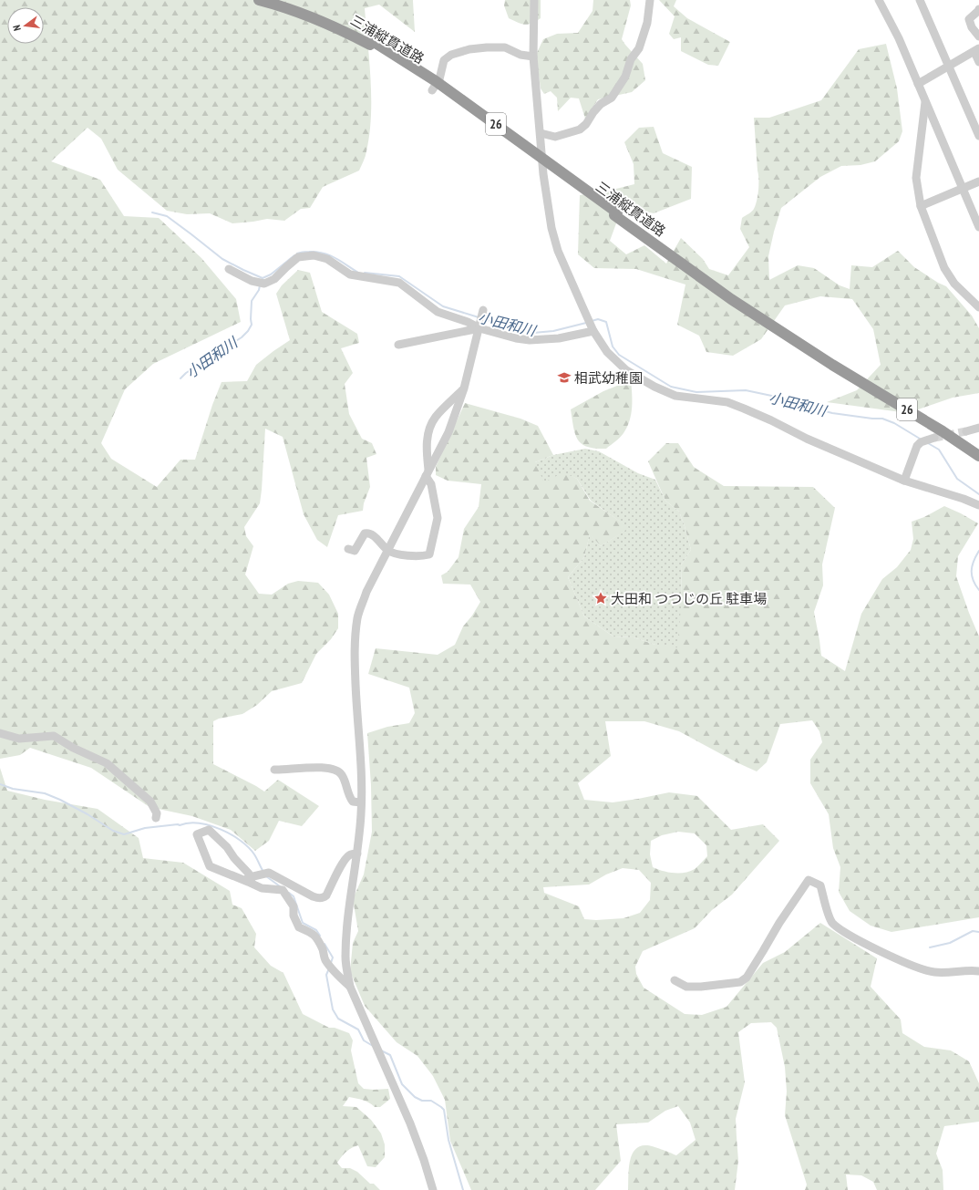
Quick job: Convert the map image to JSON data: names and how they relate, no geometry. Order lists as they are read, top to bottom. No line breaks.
{"streets":{"highway":["三浦縦貫道路","26"]},"water":["小田和川"],"places":{"school or university":["相武幼稚園"],"place":["大田和 つつじの丘 駐車場"]},"north":"left"}
